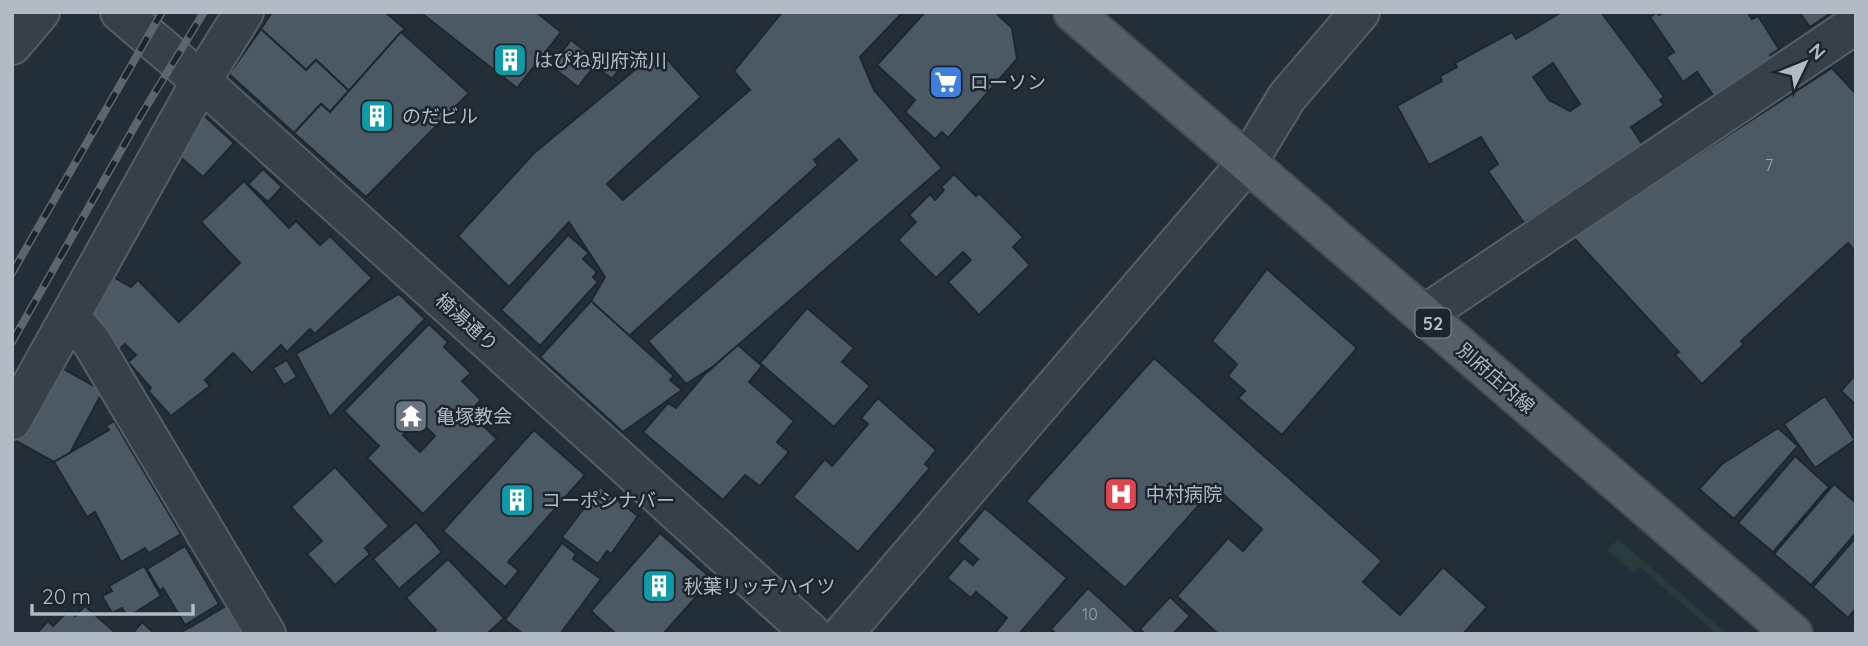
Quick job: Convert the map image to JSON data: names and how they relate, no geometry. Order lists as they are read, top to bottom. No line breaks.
{"streets":{"main road":["52","別府庄内線"],"street":["楠湯通り"]},"places":{"building":["はぴね別府流川","のだビル","コーポシナバー","秋葉リッチハイツ"],"supermarket":["ローソン"],"temple":["亀塚教会"],"hospital":["中村病院"]},"house_numbers":["7","10"],"scale_bar":"20 m","north":"top right"}
